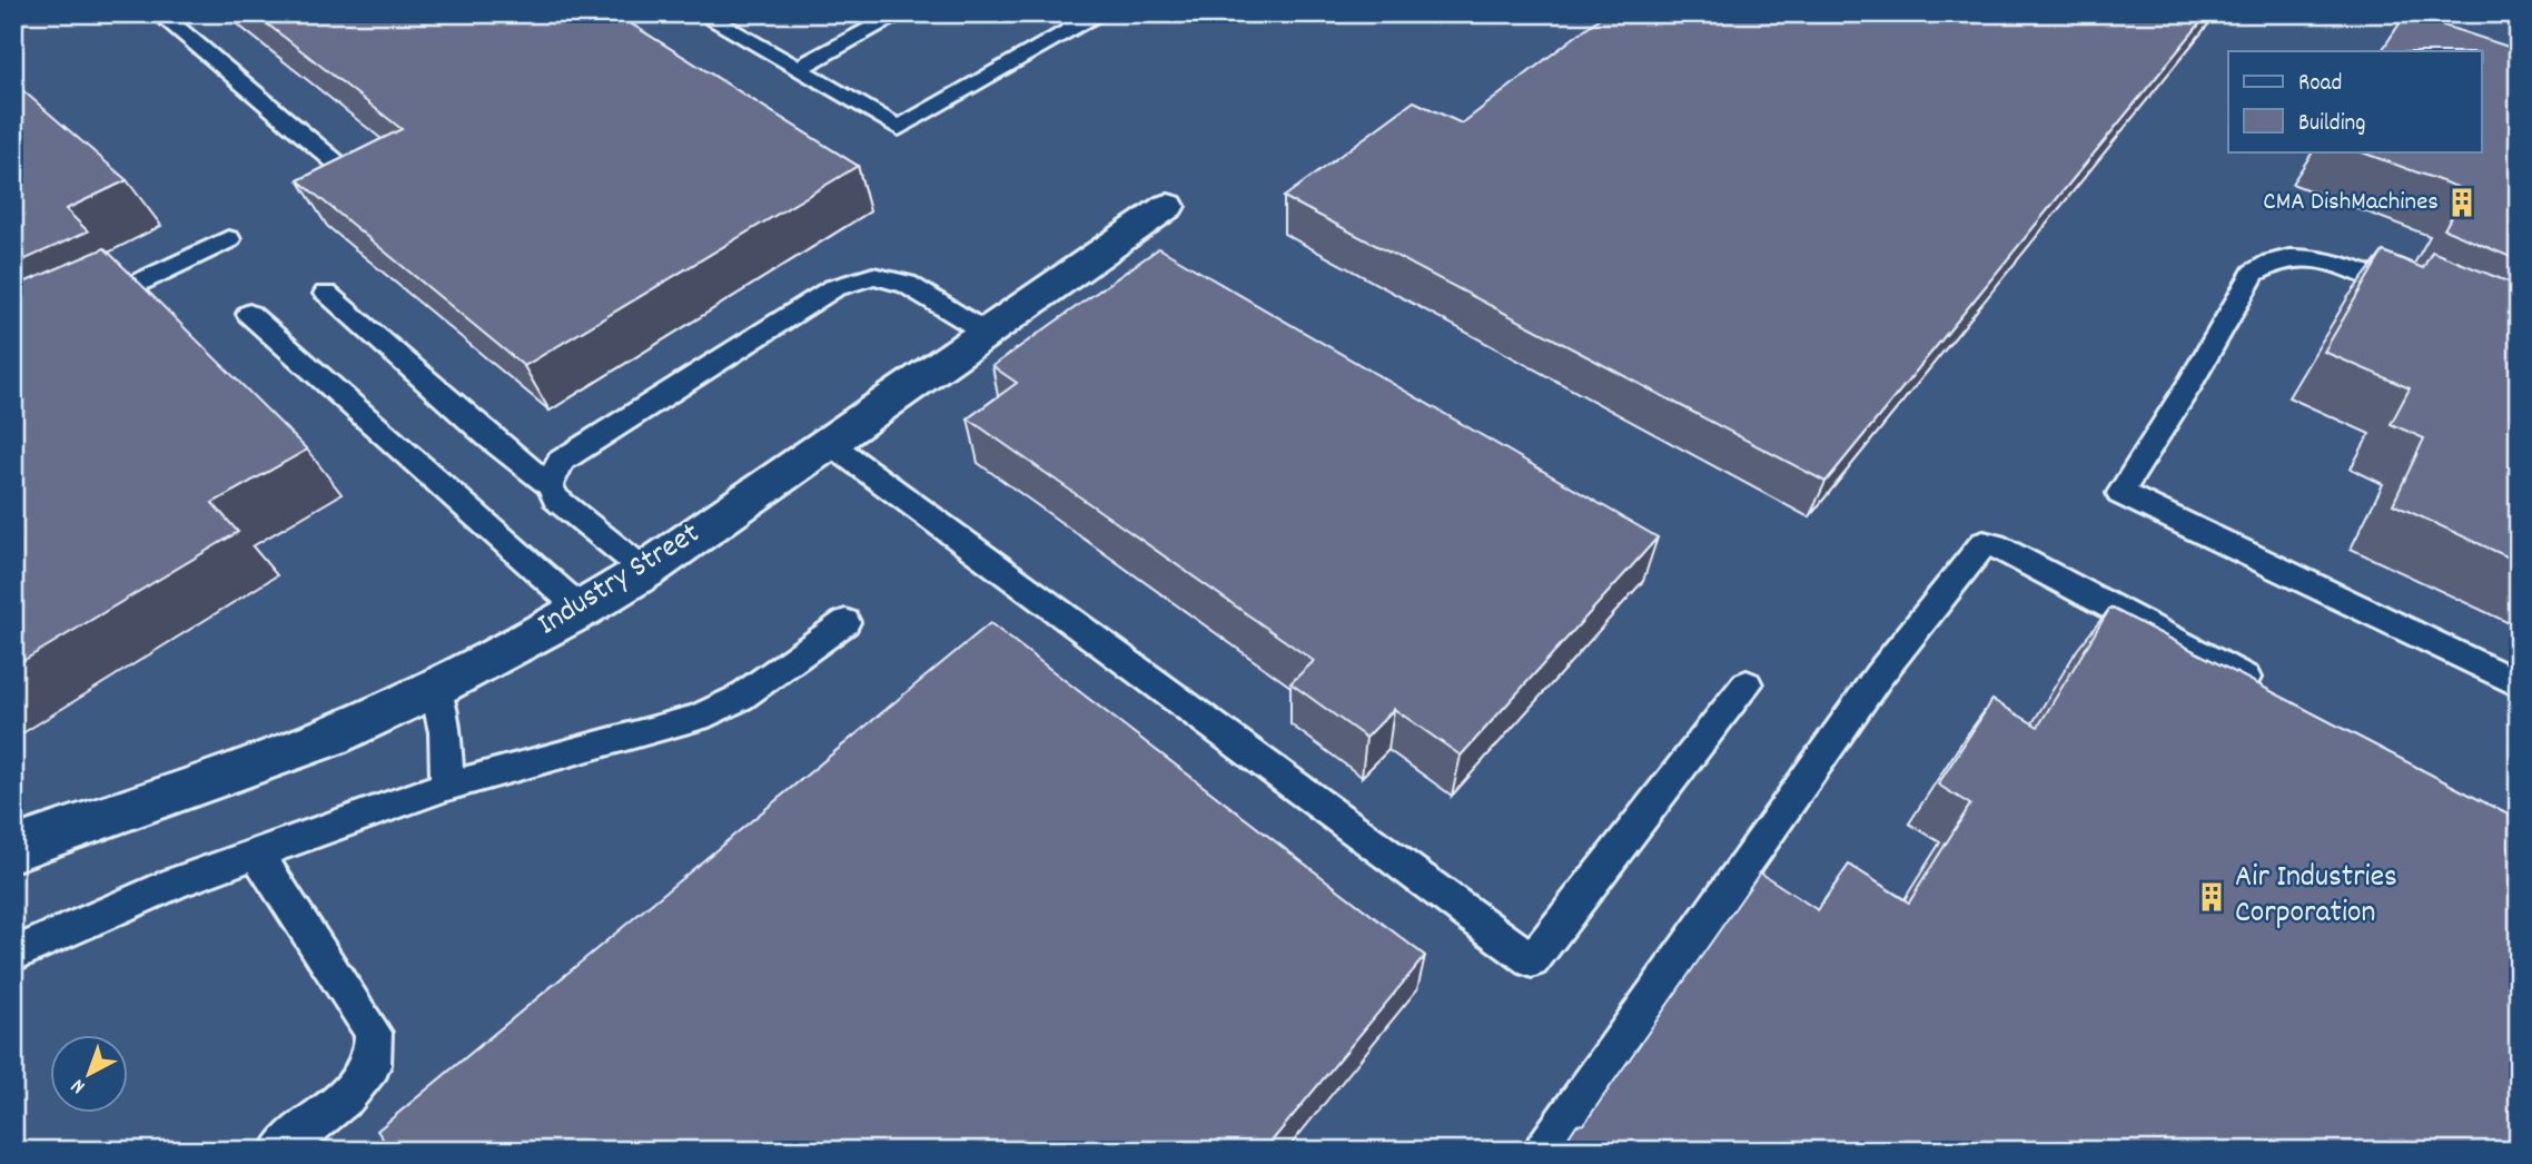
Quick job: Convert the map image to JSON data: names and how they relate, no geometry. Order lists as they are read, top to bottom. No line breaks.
{"streets":{"street":["Industry Street"]},"places":{"building":["CMA DishMachines","Air Industries Corporation"]},"legend":["Road","Building"],"north":"bottom left"}
